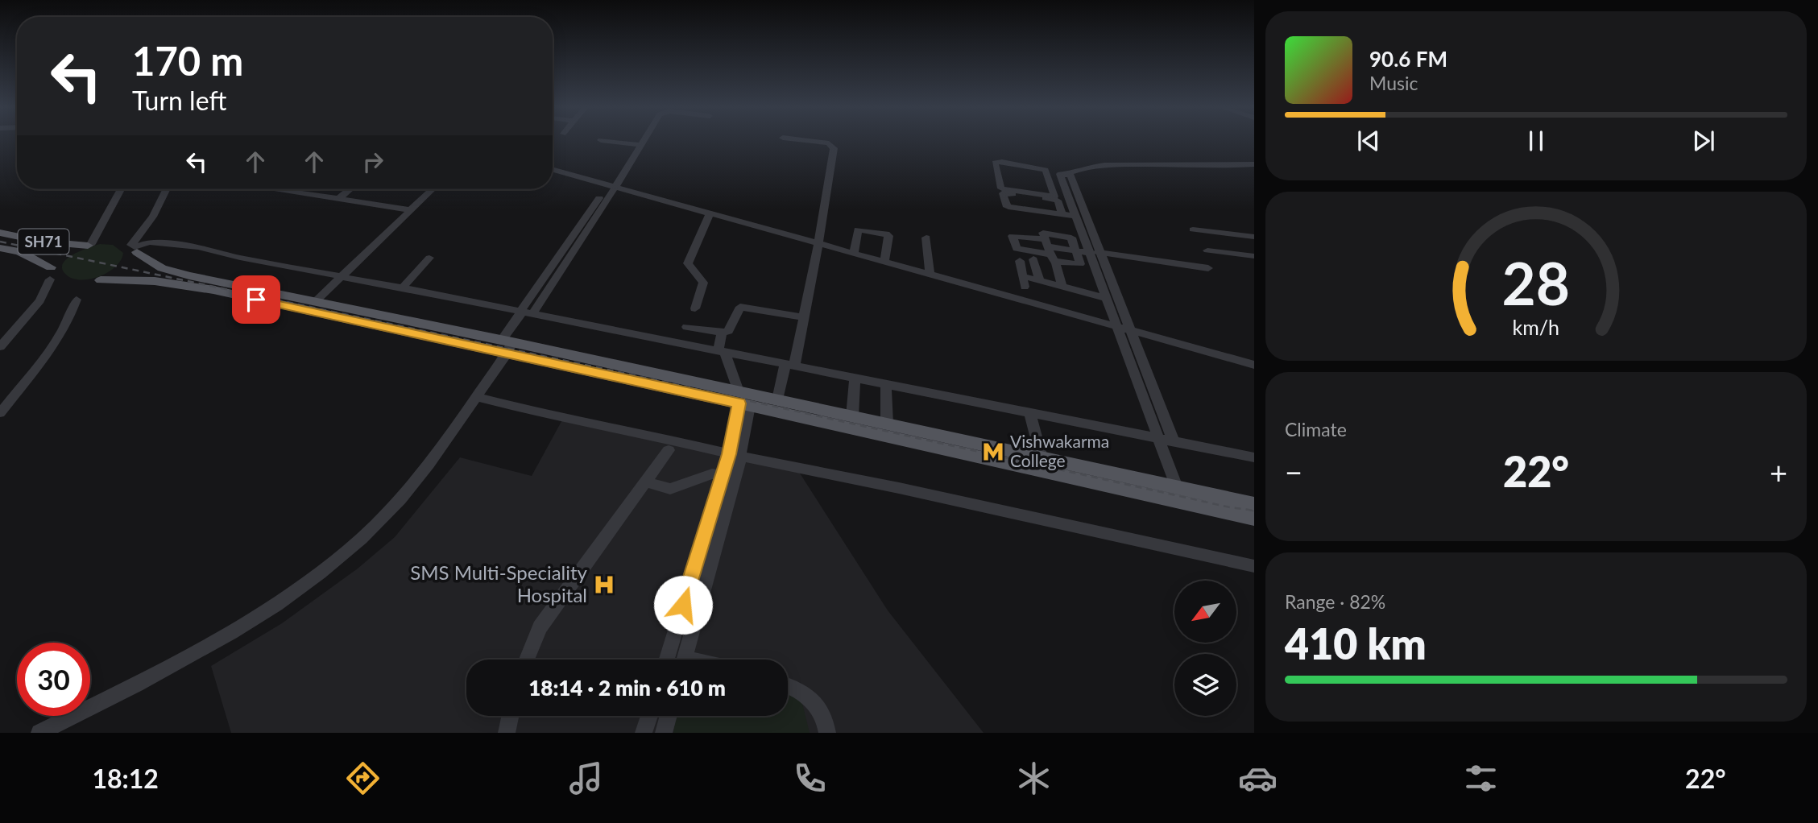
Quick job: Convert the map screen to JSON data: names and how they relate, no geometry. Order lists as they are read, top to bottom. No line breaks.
{"streets":{"main road":["SH71"]},"places":{"metro station":["Vishwakarma College"],"hospital":["SMS Multi-Speciality Hospital"]},"north":"bottom left","page":{"turn":["170 m","Turn left"],"song":["90.6 FM","Music"],"tile":["Climate",["Range · 82%","410 km"]],"heat":["−","22°","+"],"limit":"30","trip":"18:14 · 2 min · 610 m","tabs":["18:12","22°"],"gauge":["28","km/h"]}}
